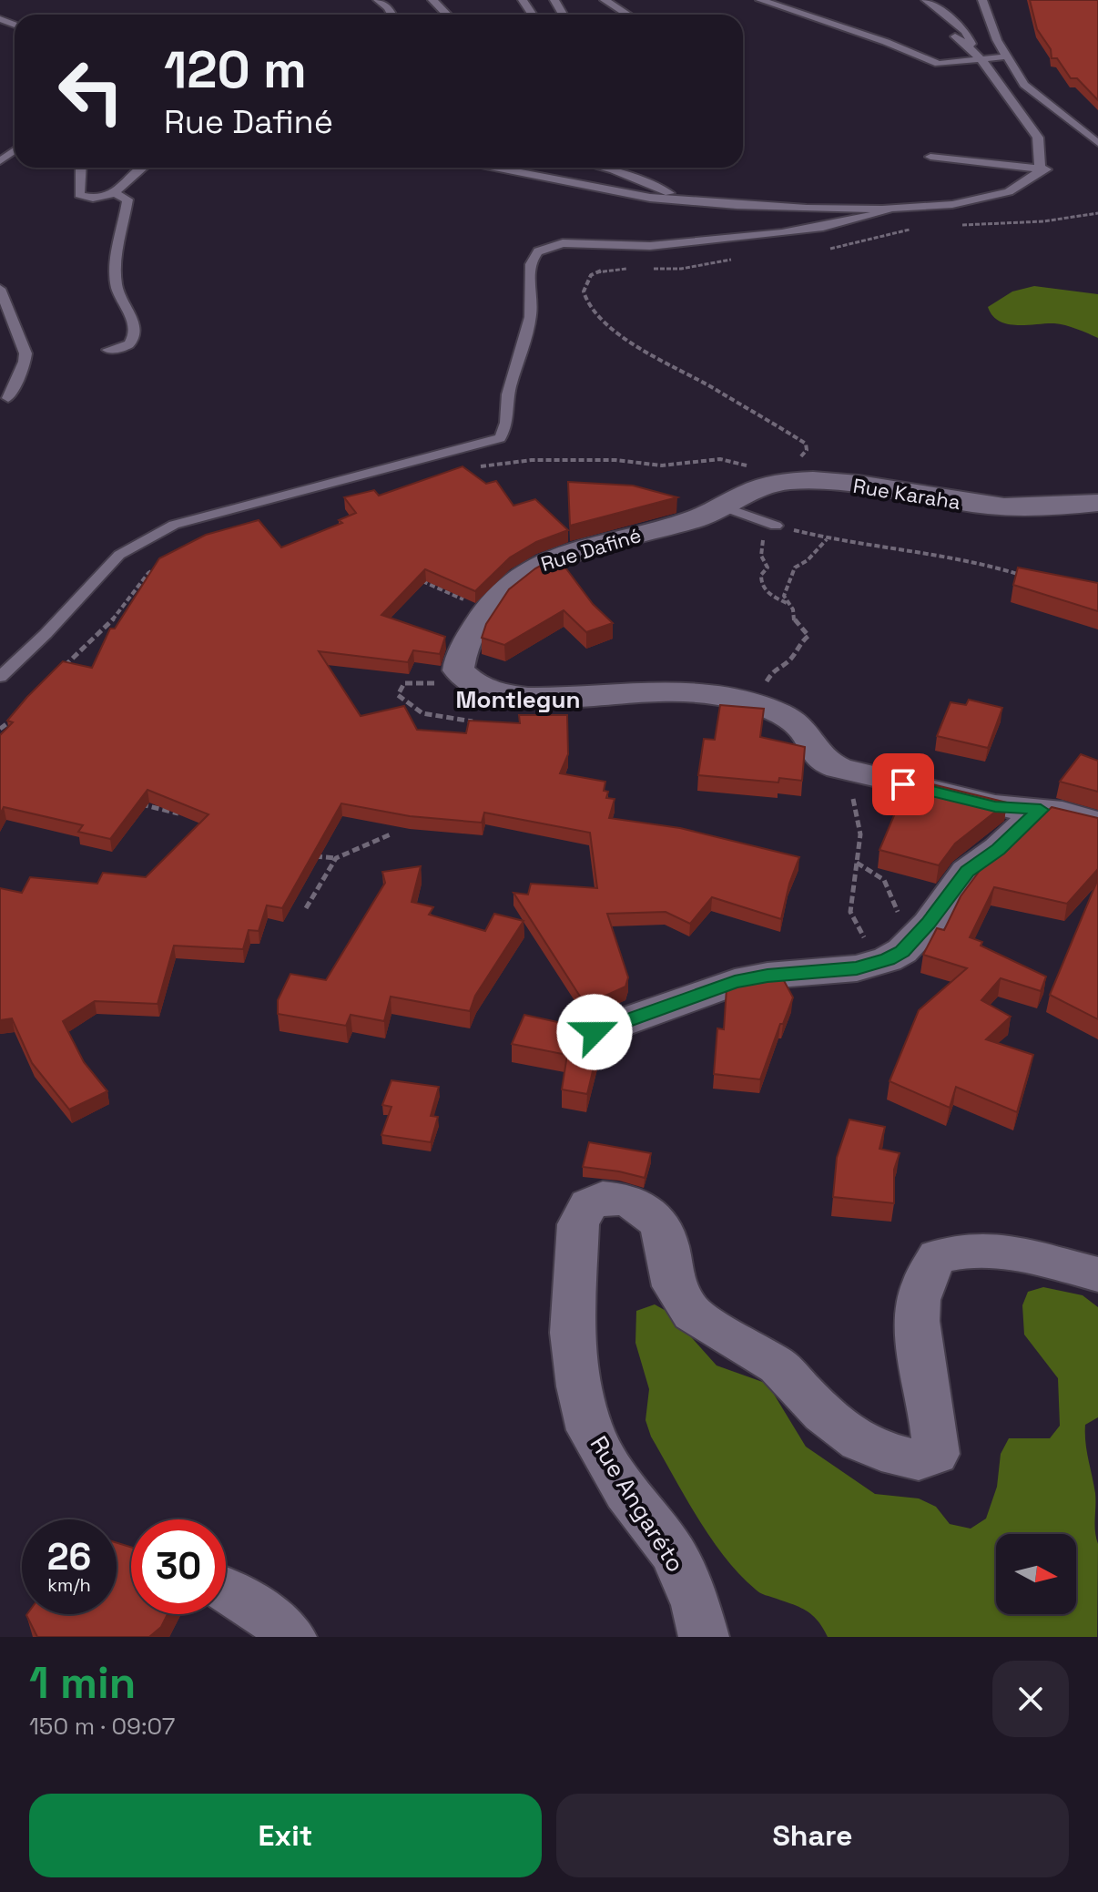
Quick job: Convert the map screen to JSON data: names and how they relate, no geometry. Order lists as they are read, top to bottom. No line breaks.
{"streets":{"street":["Rue Karaha","Rue Dafiné","Rue Angaréto"]},"crossings":[["Rue Karaha","Rue Dafiné"]],"districts":["Montlegun"],"north":"right","page":{"turn":["120 m","Rue Dafiné"],"speed":"26 km/h","limit":"30","heading":["1 min","150 m · 09:07"],"buttons":["Exit","Share"]}}
